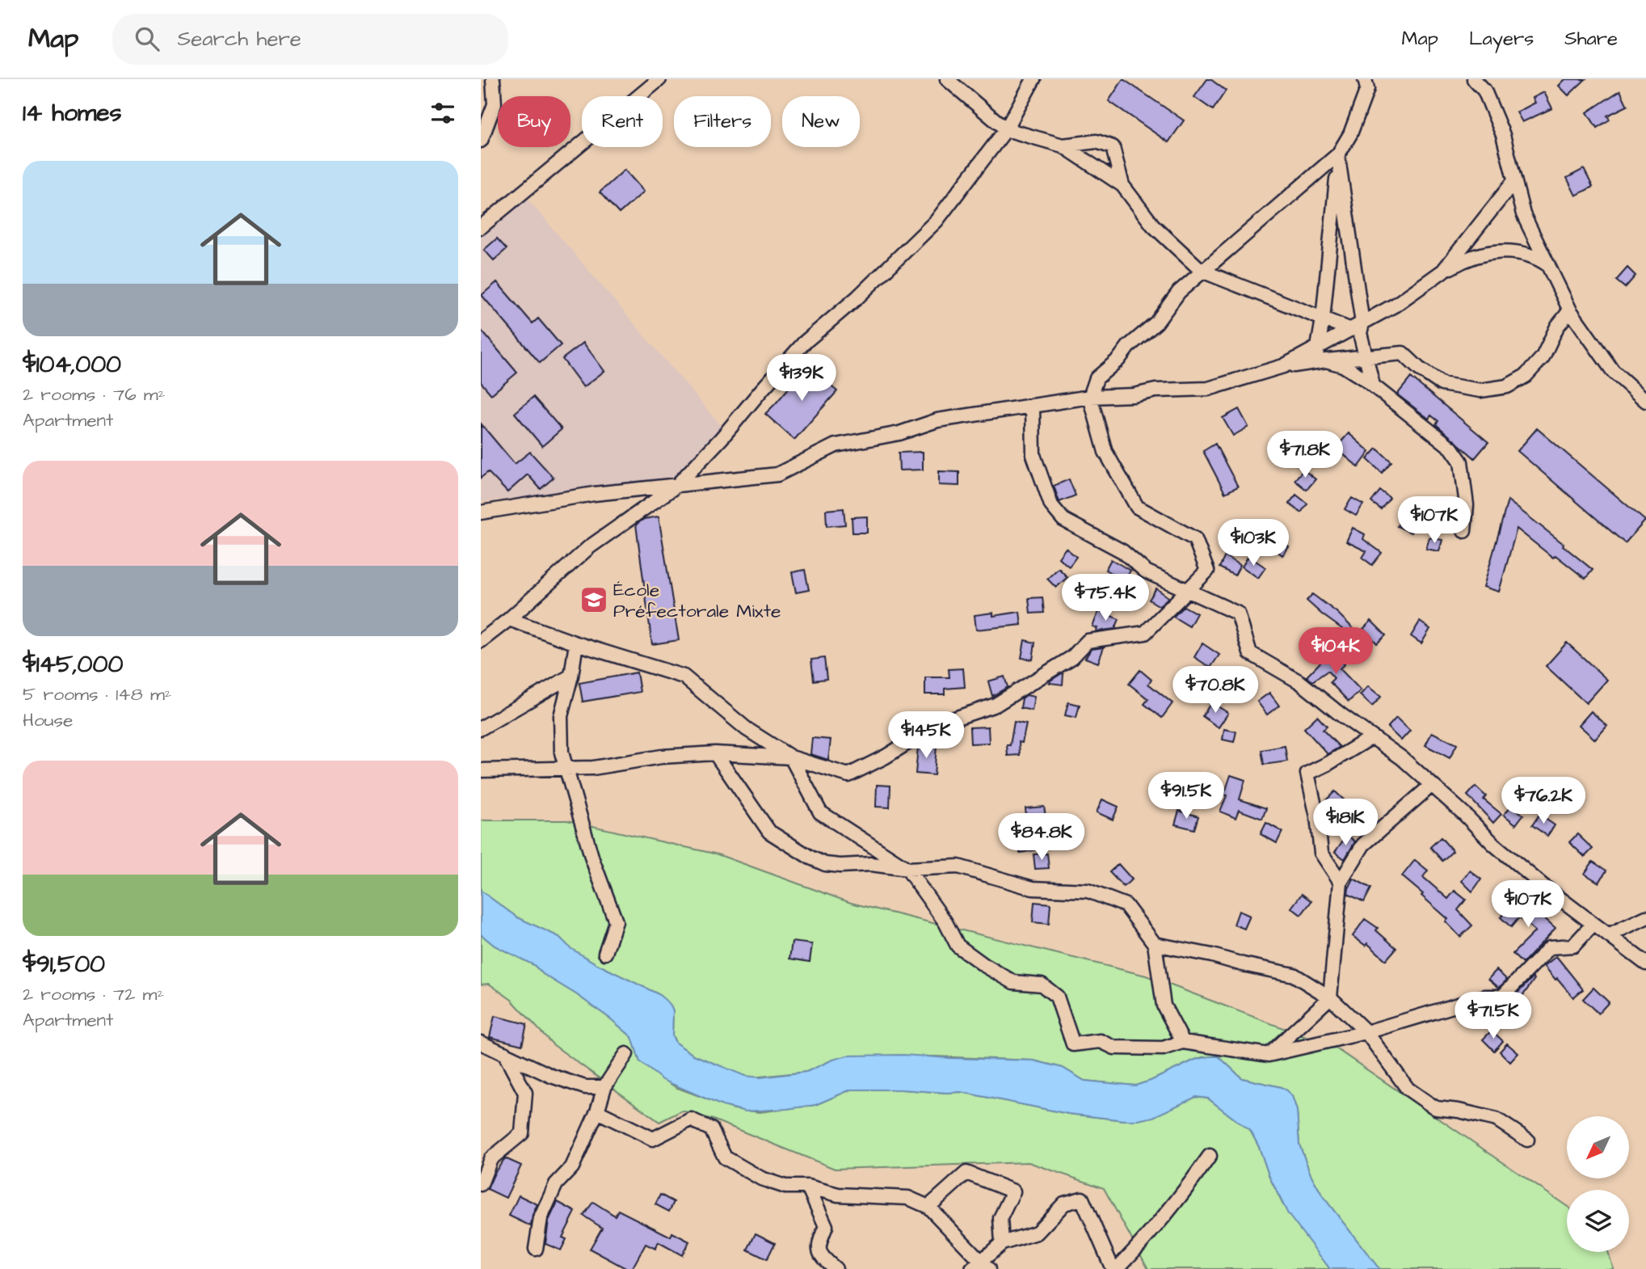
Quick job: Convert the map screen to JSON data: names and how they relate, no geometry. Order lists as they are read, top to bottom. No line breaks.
{"places":{"school or university":["École Préfectorale Mixte"]},"north":"bottom left","page":{"header":"Map","search":"Search here","nav":["Map","Layers","Share"],"heading":"14 homes","chip":["Buy","Rent","Filters","New"],"list":[{"name":"$104,000","note":"2 rooms · 76 m² · Apartment"},{"name":"$145,000","note":"5 rooms · 148 m² · House"},{"name":"$91,500","note":"2 rooms · 72 m² · Apartment"}],"price":["$139K","$71.8K","$107K","$103K","$75.4K","$104K","$70.8K","$145K","$91.5K","$76.2K","$181K","$84.8K","$107K","$71.5K"]}}
